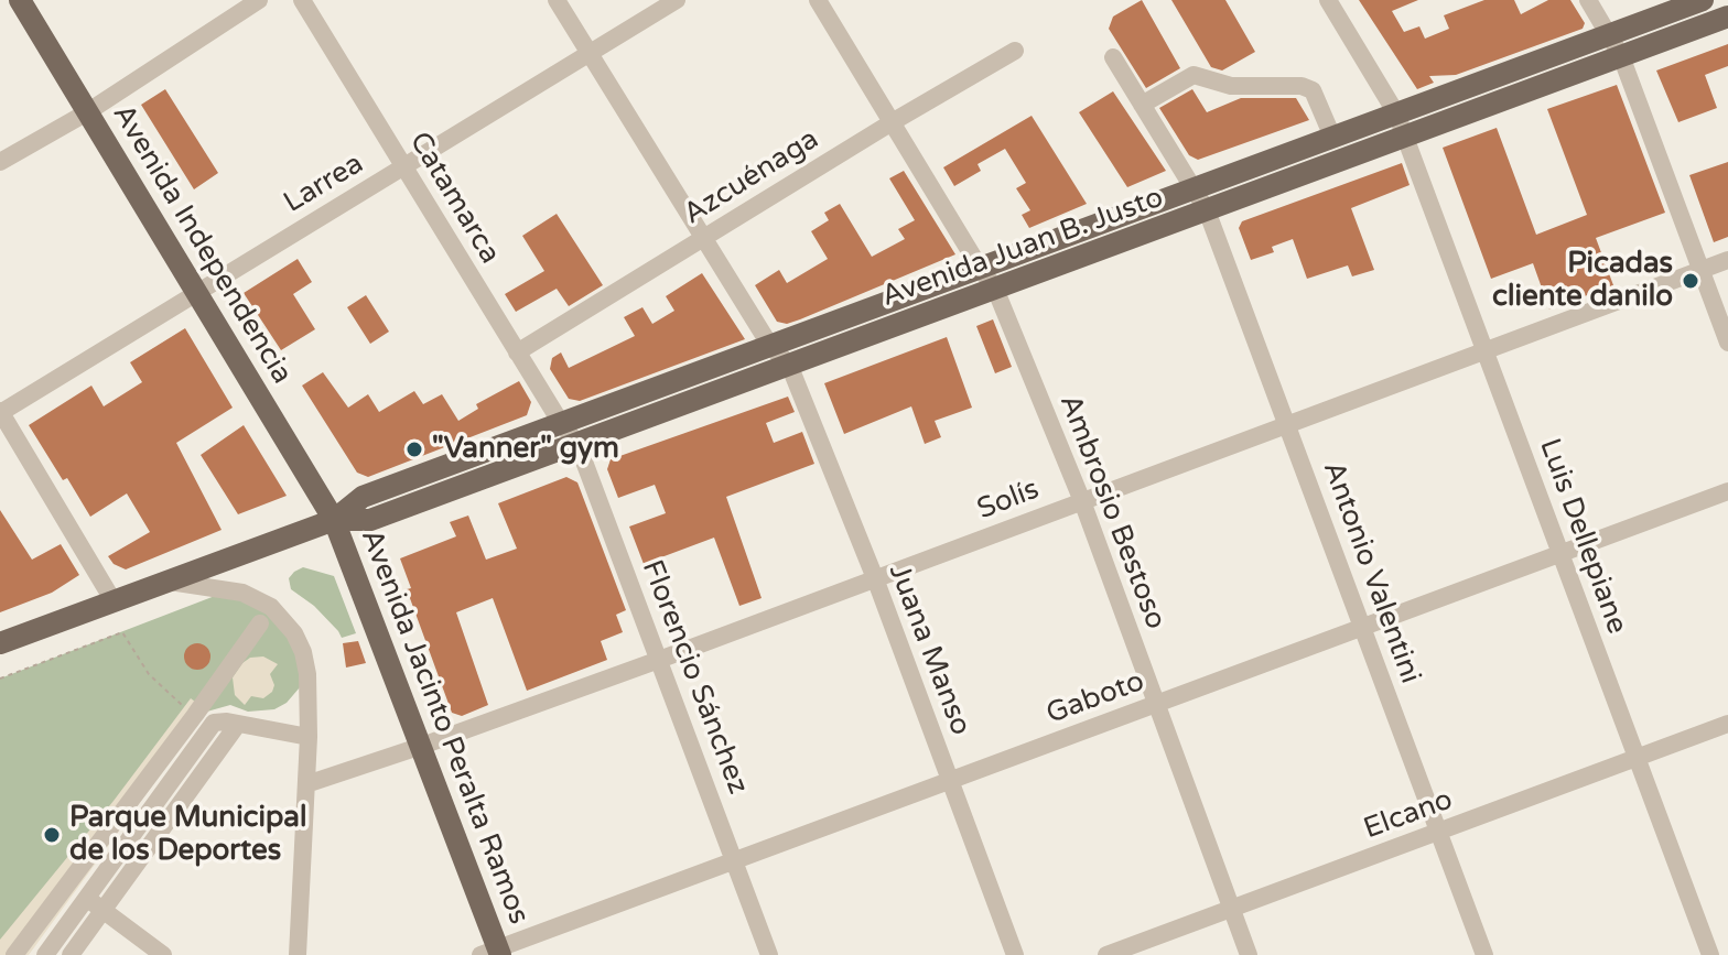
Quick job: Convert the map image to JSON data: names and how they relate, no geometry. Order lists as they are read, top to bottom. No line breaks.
{"streets":{"main road":["Avenida Independencia","Avenida Juan B. Justo","Avenida Jacinto Peralta Ramos"],"street":["Azcuénaga","Larrea","Catamarca","Solís","Ambrosio Bestoso","Luis Dellepiane","Antonio Valentini","Juana Manso","Florencio Sánchez","Gaboto","Elcano"]},"crossings":[["Azcuénaga","Catamarca"],["Azcuénaga","Ambrosio Bestoso"],["Larrea","Catamarca"],["Larrea","Avenida Independencia"],["Catamarca","Avenida Juan B. Justo"],["Catamarca","Florencio Sánchez"],["Avenida Independencia","Avenida Juan B. Justo"],["Avenida Independencia","Avenida Jacinto Peralta Ramos"],["Avenida Juan B. Justo","Ambrosio Bestoso"],["Avenida Juan B. Justo","Luis Dellepiane"],["Avenida Juan B. Justo","Antonio Valentini"],["Avenida Juan B. Justo","Juana Manso"],["Avenida Juan B. Justo","Florencio Sánchez"],["Avenida Juan B. Justo","Avenida Jacinto Peralta Ramos"],["Solís","Ambrosio Bestoso"],["Solís","Luis Dellepiane"],["Solís","Antonio Valentini"],["Solís","Juana Manso"],["Solís","Florencio Sánchez"],["Solís","Avenida Jacinto Peralta Ramos"],["Ambrosio Bestoso","Gaboto"],["Ambrosio Bestoso","Elcano"],["Luis Dellepiane","Gaboto"],["Luis Dellepiane","Elcano"],["Antonio Valentini","Gaboto"],["Antonio Valentini","Elcano"],["Juana Manso","Gaboto"],["Florencio Sánchez","Gaboto"],["Gaboto","Avenida Jacinto Peralta Ramos"]],"places":["Picadas cliente danilo","\"Vanner\" gym","Parque Municipal de los Deportes"]}
